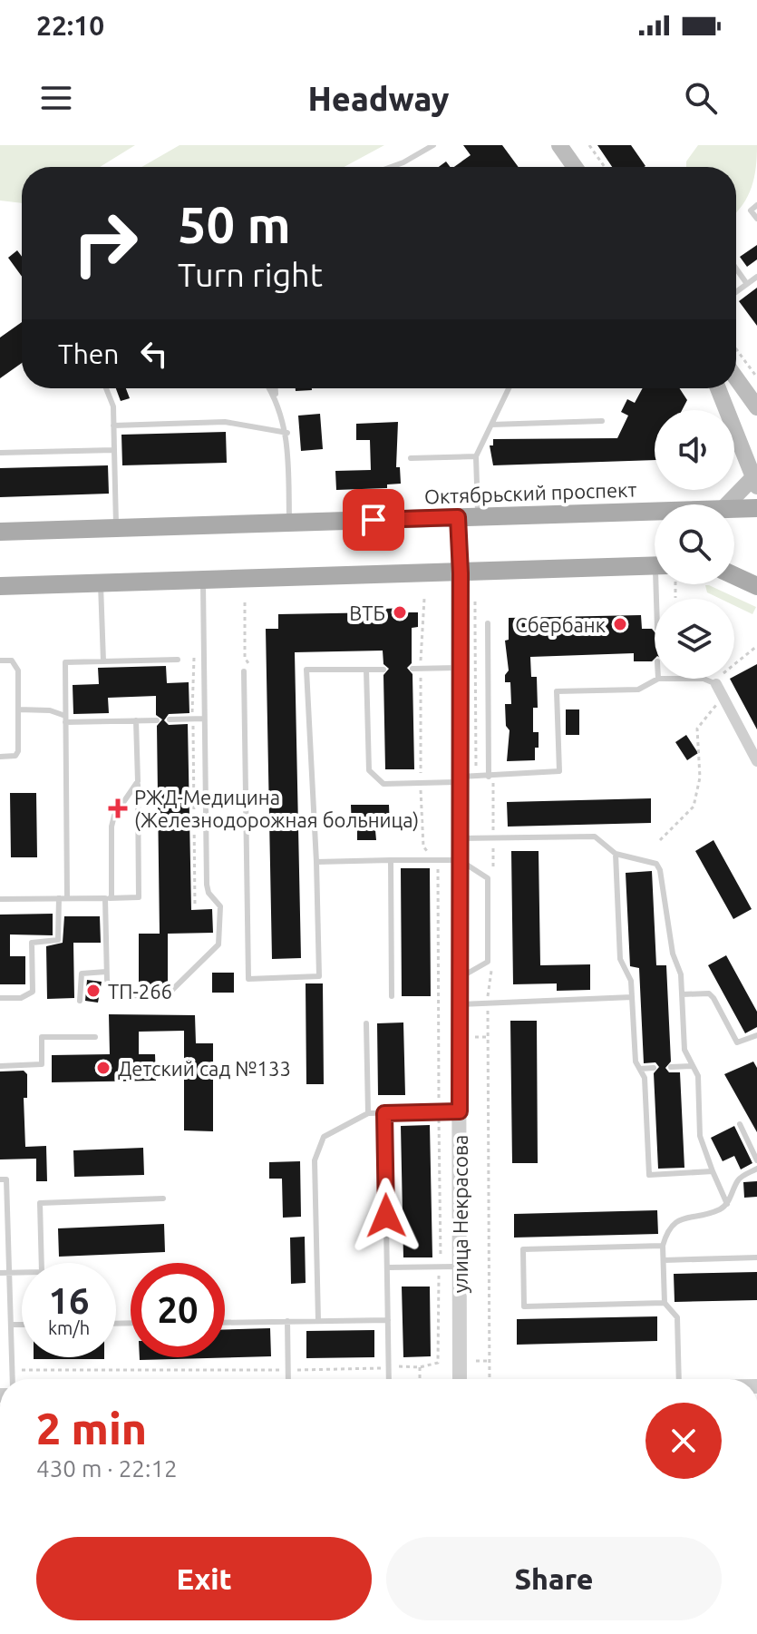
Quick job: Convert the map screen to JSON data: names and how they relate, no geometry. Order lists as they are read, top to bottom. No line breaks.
{"streets":{"main road":["Октябрьский проспект"],"street":["улица Некрасова"]},"crossings":[["Октябрьский проспект","улица Некрасова"]],"places":{"other":["ВТБ","Сбербанк","ТП-266","Детский сад №133"],"health":["РЖД-Медицина (Железнодорожная больница)"]},"page":{"status":"22:10","header":"Headway","turn":["50 m","Turn right"],"then":"Then","speed":"16 km/h","limit":"20","heading":["2 min","430 m · 22:12"],"buttons":["Exit","Share"]}}
